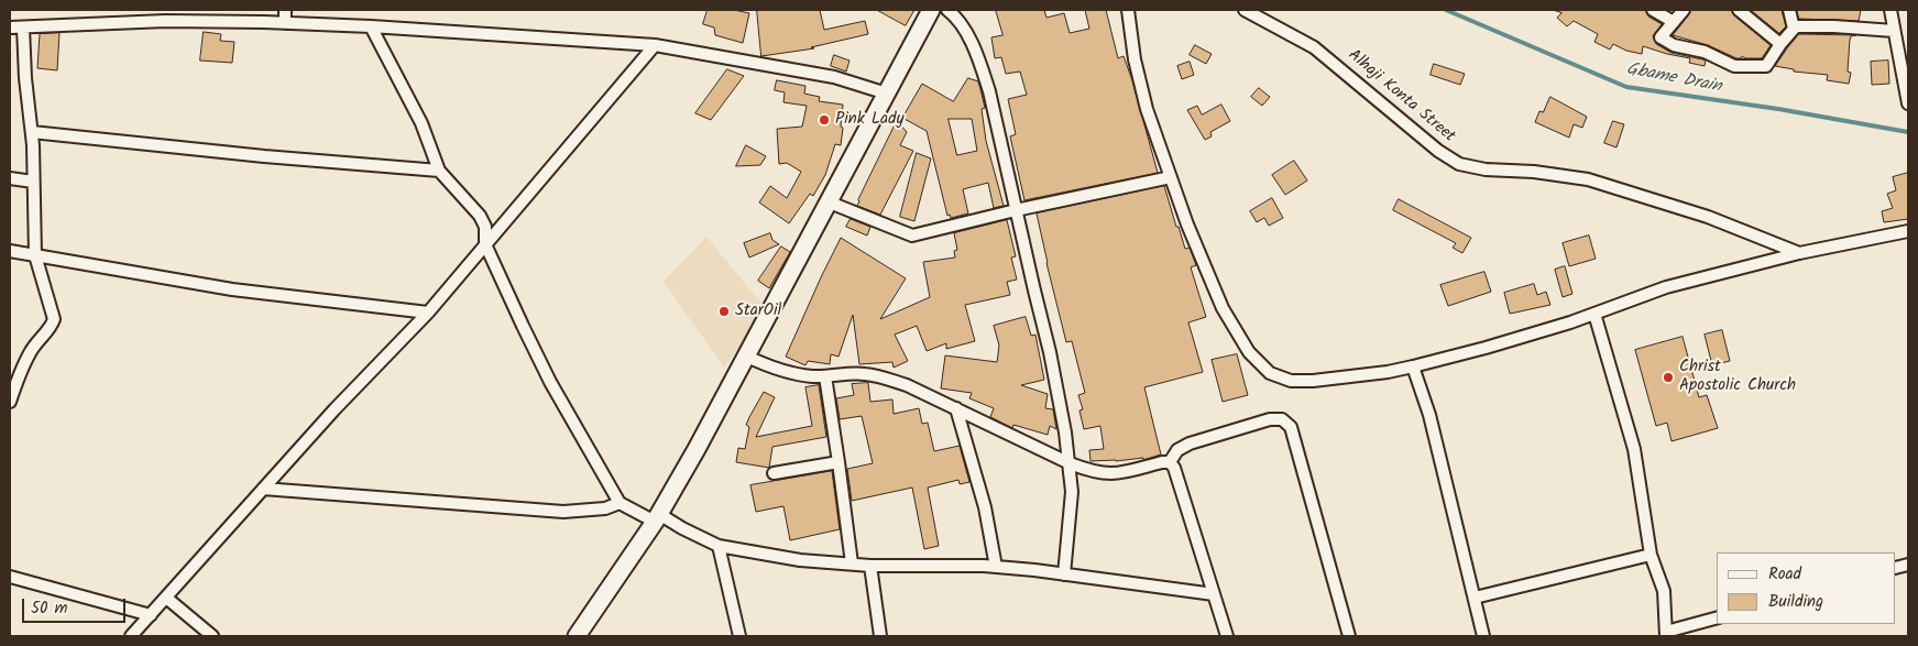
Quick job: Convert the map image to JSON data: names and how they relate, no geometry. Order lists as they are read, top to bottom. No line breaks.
{"streets":{"street":["Alhaji Konta Street"]},"water":["Gbame Drain"],"places":["Pink Lady","StarOil","Christ Apostolic Church"],"legend":["Road","Building"],"scale_bar":"50 m"}
